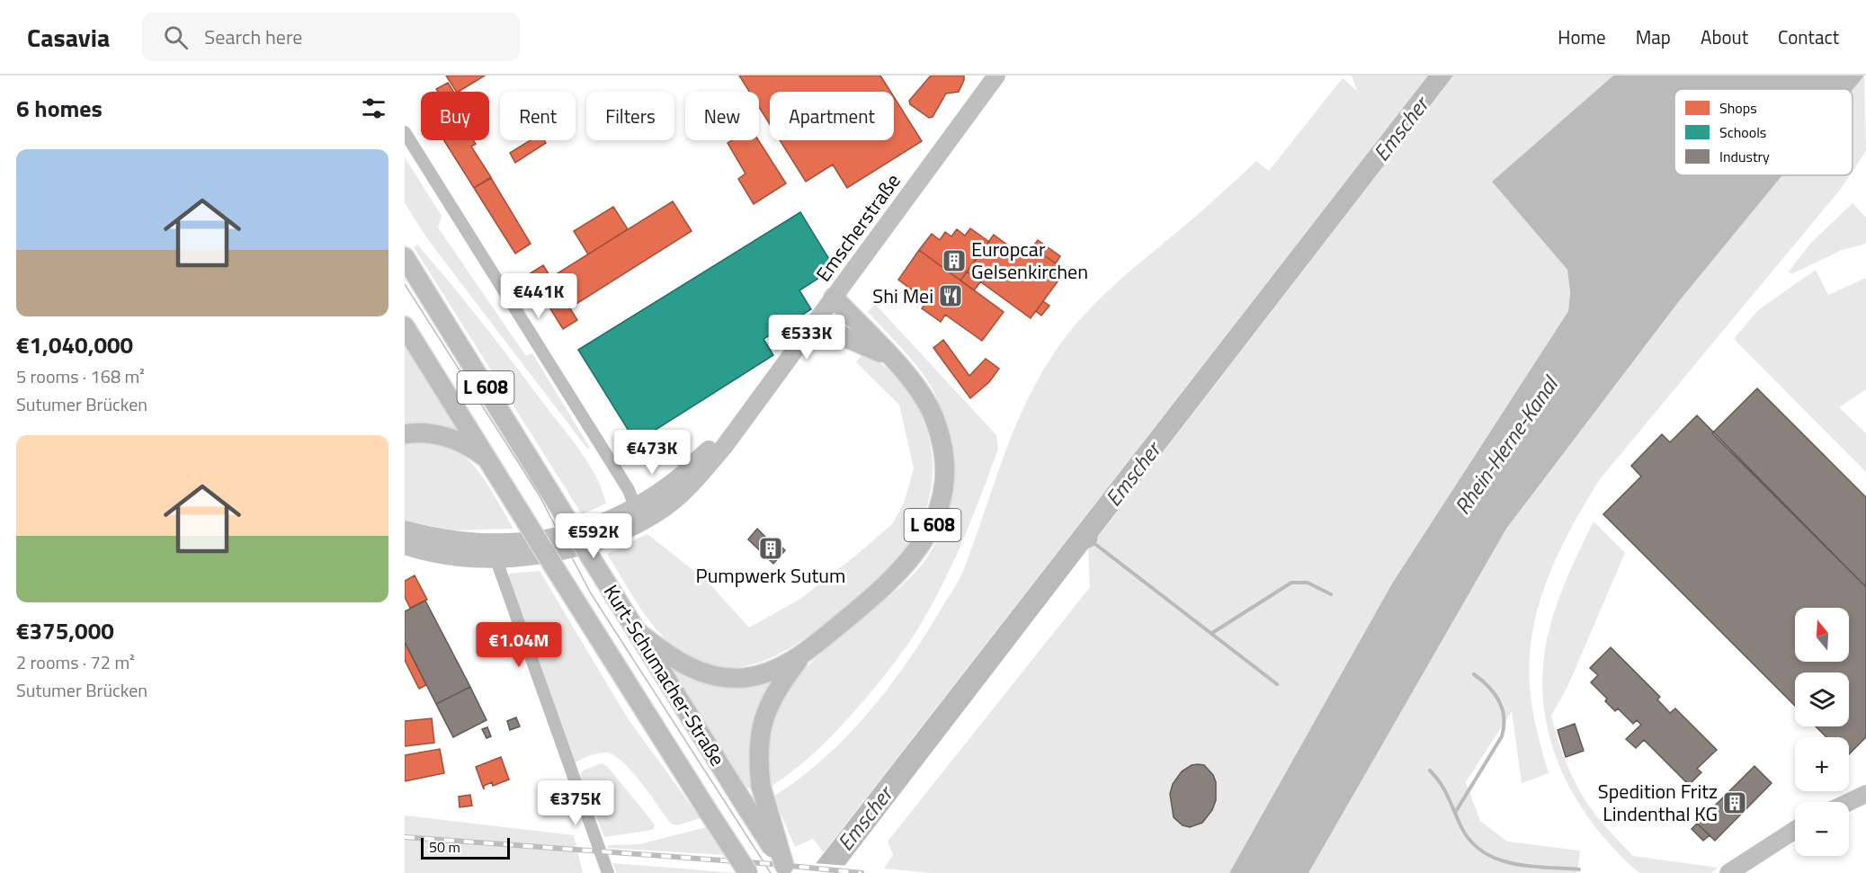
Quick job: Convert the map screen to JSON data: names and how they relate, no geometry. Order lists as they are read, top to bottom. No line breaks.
{"streets":{"main road":["L 608","Kurt-Schumacher-Straße"],"street":["Emscherstraße"]},"crossings":[["Emscherstraße","L 608"],["L 608","Kurt-Schumacher-Straße"]],"water":["Emscher","Rhein-Herne-Kanal"],"places":{"building":["Europcar Gelsenkirchen","Pumpwerk Sutum","Spedition Fritz Lindenthal KG"],"restaurant":["Shi Mei"]},"legend":["Shops","Schools","Industry"],"scale_bar":"50 m","north":"top","page":{"header":"Casavia","search":"Search here","nav":["Home","Map","About","Contact"],"heading":"6 homes","chip":["Buy","Rent","Filters","New","Apartment"],"list":[{"name":"€1,040,000","note":"5 rooms · 168 m² · Sutumer Brücken"},{"name":"€375,000","note":"2 rooms · 72 m² · Sutumer Brücken"}],"price":["€441K","€533K","€473K","€592K","€1.04M","€375K"],"map_buttons":["+","−"],"scale":"50 m"}}
